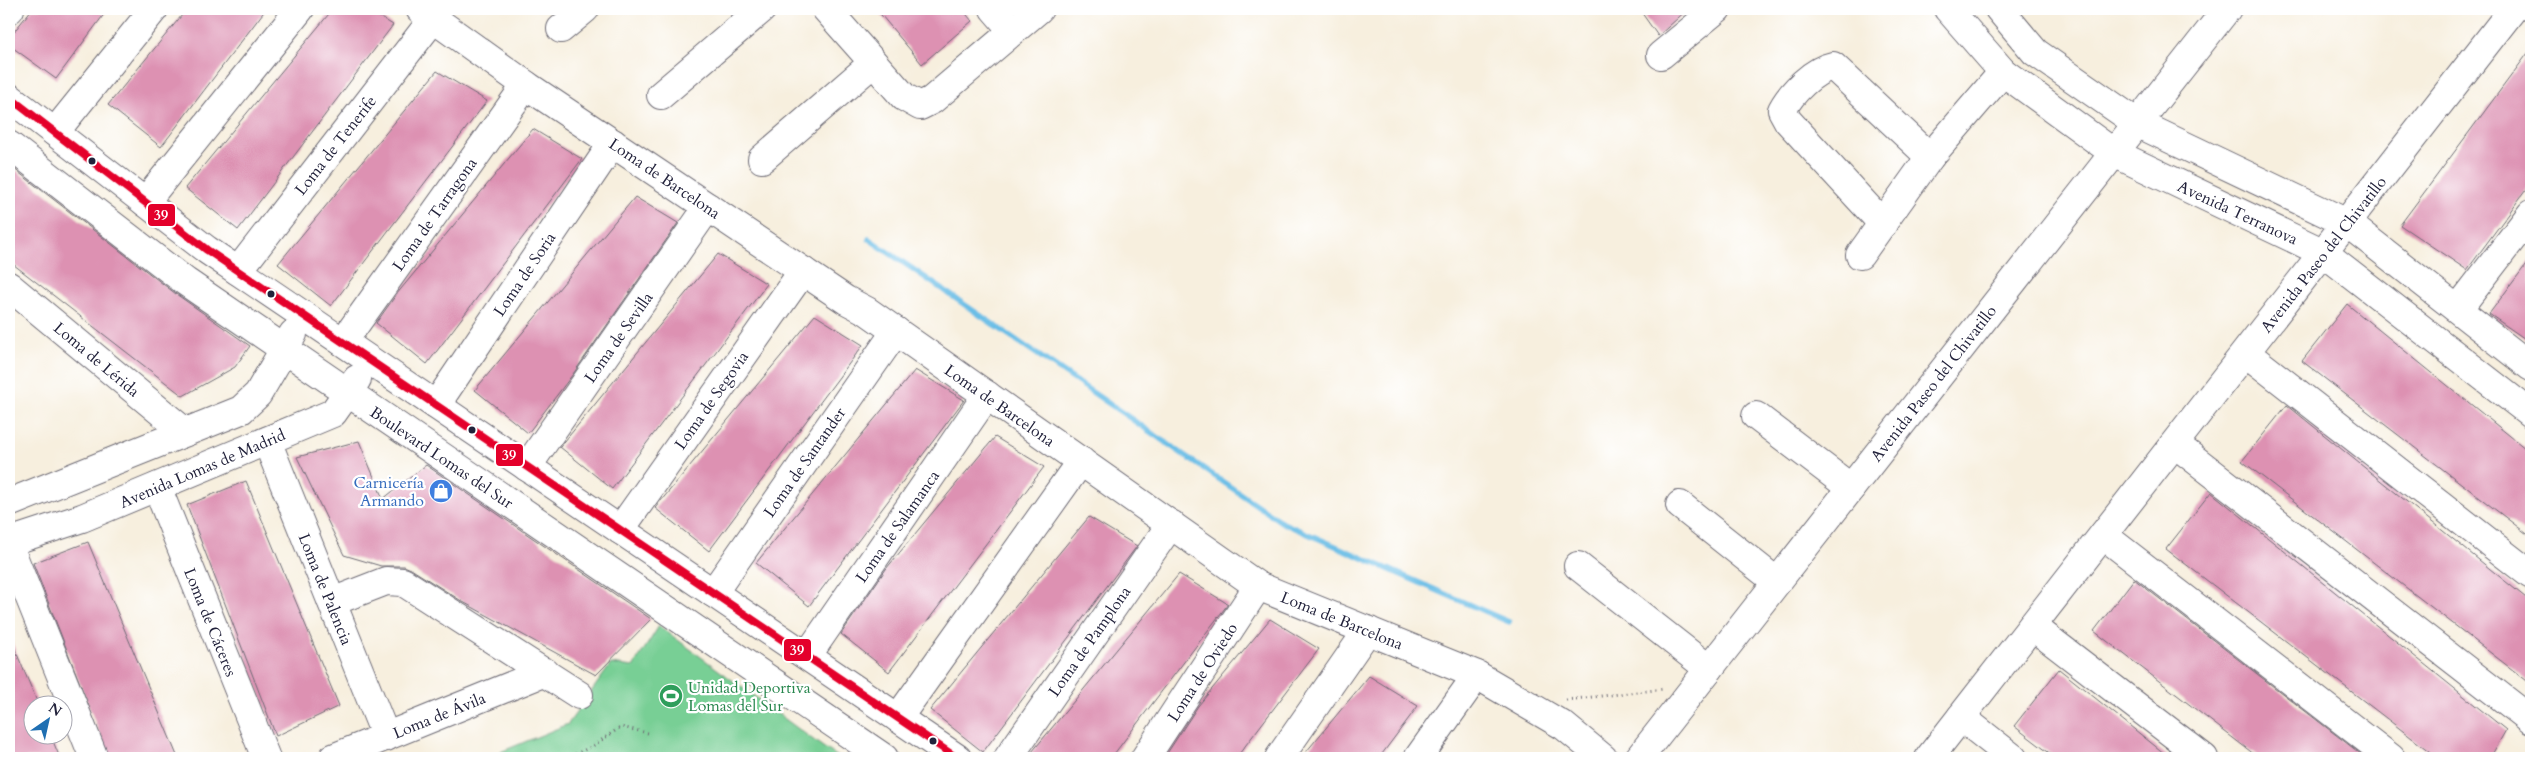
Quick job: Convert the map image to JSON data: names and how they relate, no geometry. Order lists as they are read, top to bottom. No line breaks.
{"streets":{"street":["Loma de Tenerife","Loma de Barcelona","Avenida Terranova","Loma de Tarragona","Avenida Paseo del Chivatillo","Loma de Soria","Loma de Sevilla","Loma de Lérida","Loma de Segovia","Boulevard Lomas del Sur","Loma de Santander","Avenida Lomas de Madrid","Loma de Salamanca","Loma de Palencia","Loma de Cáceres","Loma de Pamplona","Loma de Oviedo","Loma de Ávila"]},"crossings":[["Loma de Tenerife","Loma de Barcelona"],["Loma de Barcelona","Loma de Tarragona"],["Loma de Barcelona","Loma de Soria"],["Loma de Barcelona","Loma de Sevilla"],["Loma de Barcelona","Loma de Segovia"],["Loma de Barcelona","Loma de Santander"],["Loma de Barcelona","Loma de Salamanca"],["Loma de Barcelona","Loma de Pamplona"],["Loma de Barcelona","Loma de Oviedo"],["Avenida Terranova","Avenida Paseo del Chivatillo"],["Boulevard Lomas del Sur","Avenida Lomas de Madrid"],["Avenida Lomas de Madrid","Loma de Palencia"],["Avenida Lomas de Madrid","Loma de Cáceres"],["Loma de Palencia","Loma de Ávila"]],"places":{"shop":["Carnicería Armando"],"sports":["Unidad Deportiva Lomas del Sur"]},"lines":["transit line 39"],"north":"top right"}
